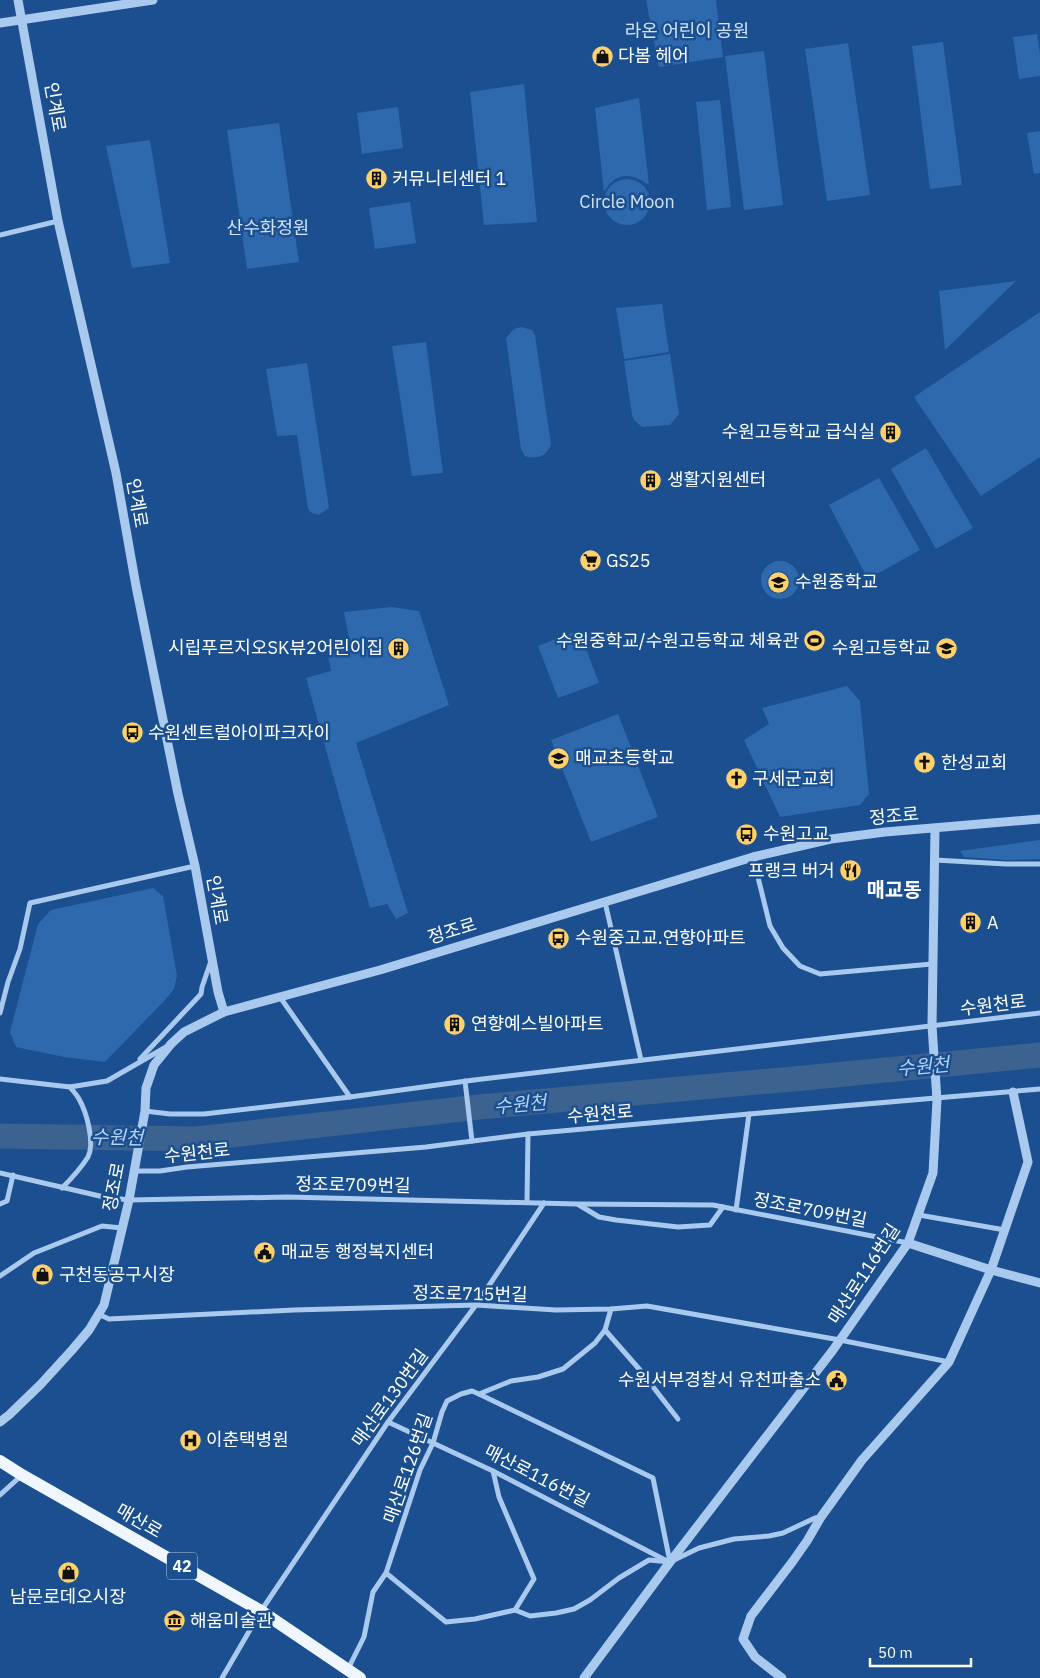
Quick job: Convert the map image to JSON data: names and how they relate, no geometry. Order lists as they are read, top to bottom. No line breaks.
{"streets":{"main road":["매산로","42"],"street":["인계로","정조로","수원천로","정조로709번길","매산로116번길","정조로715번길","매산로130번길","매산로126번길"]},"crossings":[["인계로","정조로"],["정조로","수원천로"],["정조로","정조로709번길"],["정조로","매산로116번길"],["정조로","정조로715번길"],["수원천로","정조로709번길"],["수원천로","매산로116번길"],["정조로709번길","매산로116번길"],["정조로709번길","매산로130번길"],["매산로116번길","정조로715번길"],["매산로116번길","매산로130번길"],["매산로116번길","매산로126번길"],["정조로715번길","매산로130번길"],["매산로130번길","매산로"],["매산로126번길","매산로"]],"districts":["매교동"],"water":["수원천"],"parks":["라온 어린이 공원","Circle Moon","산수화정원"],"places":{"shop":["다봄 헤어","구천동공구시장","남문로데오시장"],"building":["커뮤니티센터 1","수원고등학교 급식실","생활지원센터","시립푸르지오SK뷰2어린이집","A","연향예스빌아파트"],"supermarket":["GS25"],"school or university":["수원중학교","수원고등학교","매교초등학교"],"sports":["수원중학교/수원고등학교 체육관"],"bus stop":["수원센트럴아이파크자이","수원고교","수원중고교.연향아파트"],"church":["한성교회","구세군교회"],"restaurant":["프랭크 버거"],"public building":["매교동 행정복지센터","수원서부경찰서 유천파출소"],"hospital":["이춘택병원"],"museum":["해움미술관"]},"scale_bar":"50 m"}
